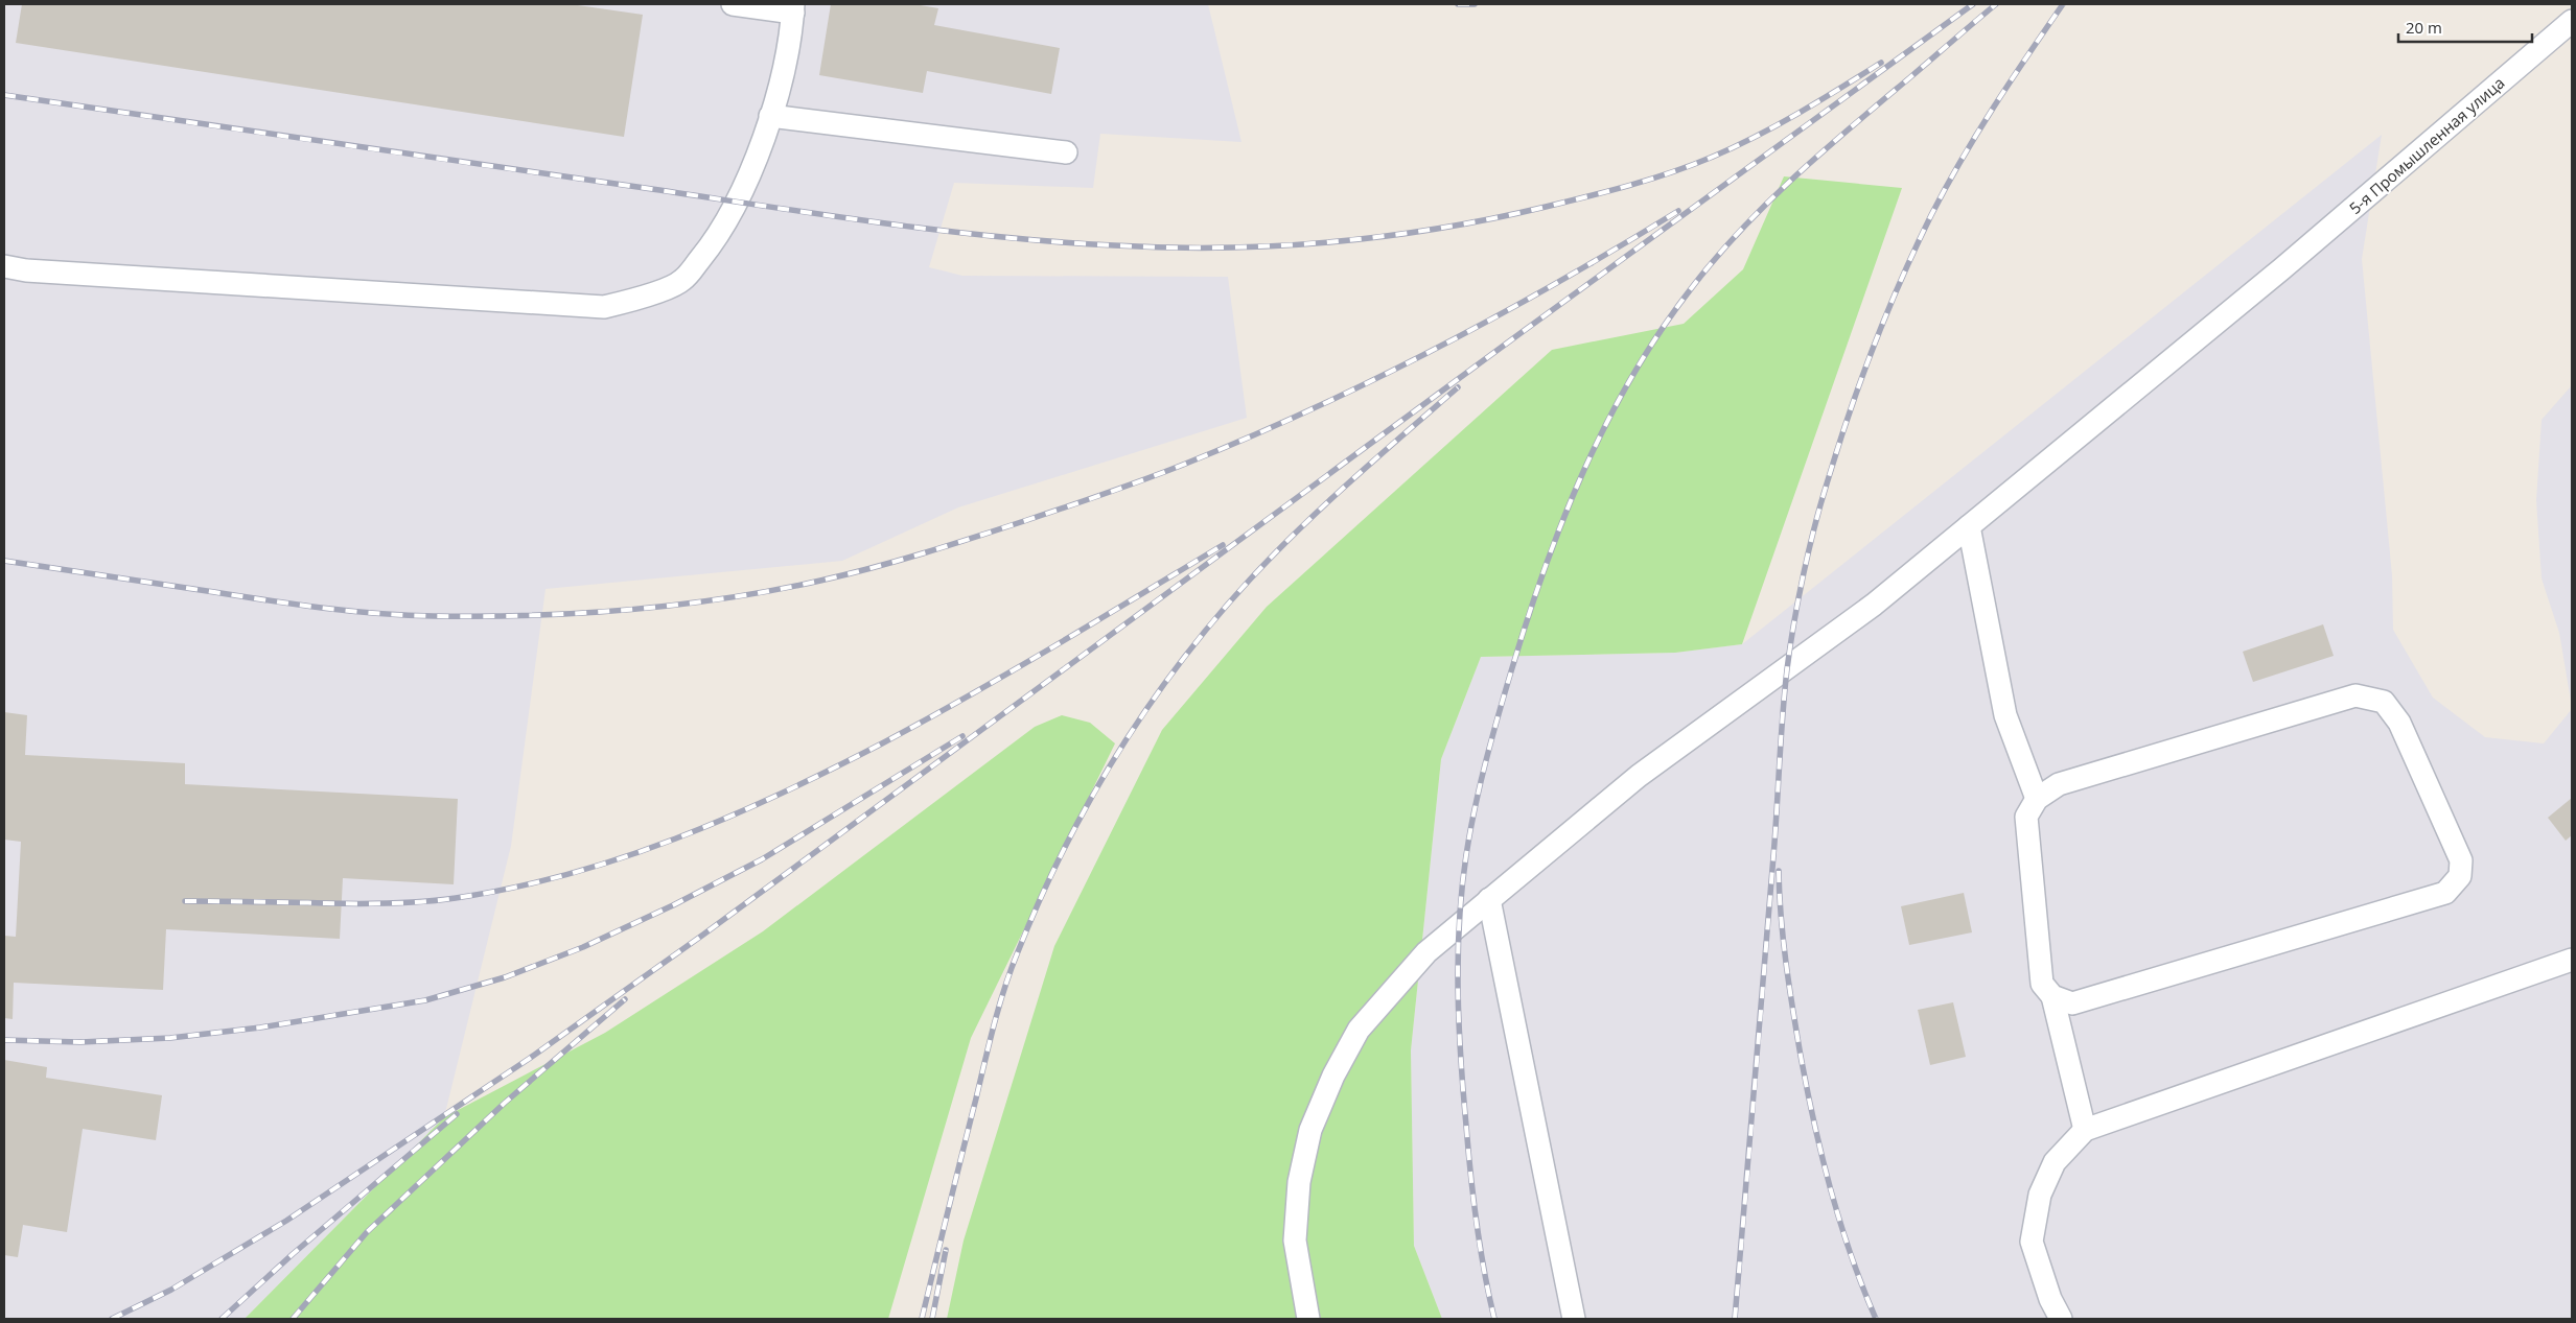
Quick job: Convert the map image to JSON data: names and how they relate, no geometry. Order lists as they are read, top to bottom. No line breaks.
{"streets":{"lane":["5-я Промышленная улица"]},"scale_bar":"20 m"}
